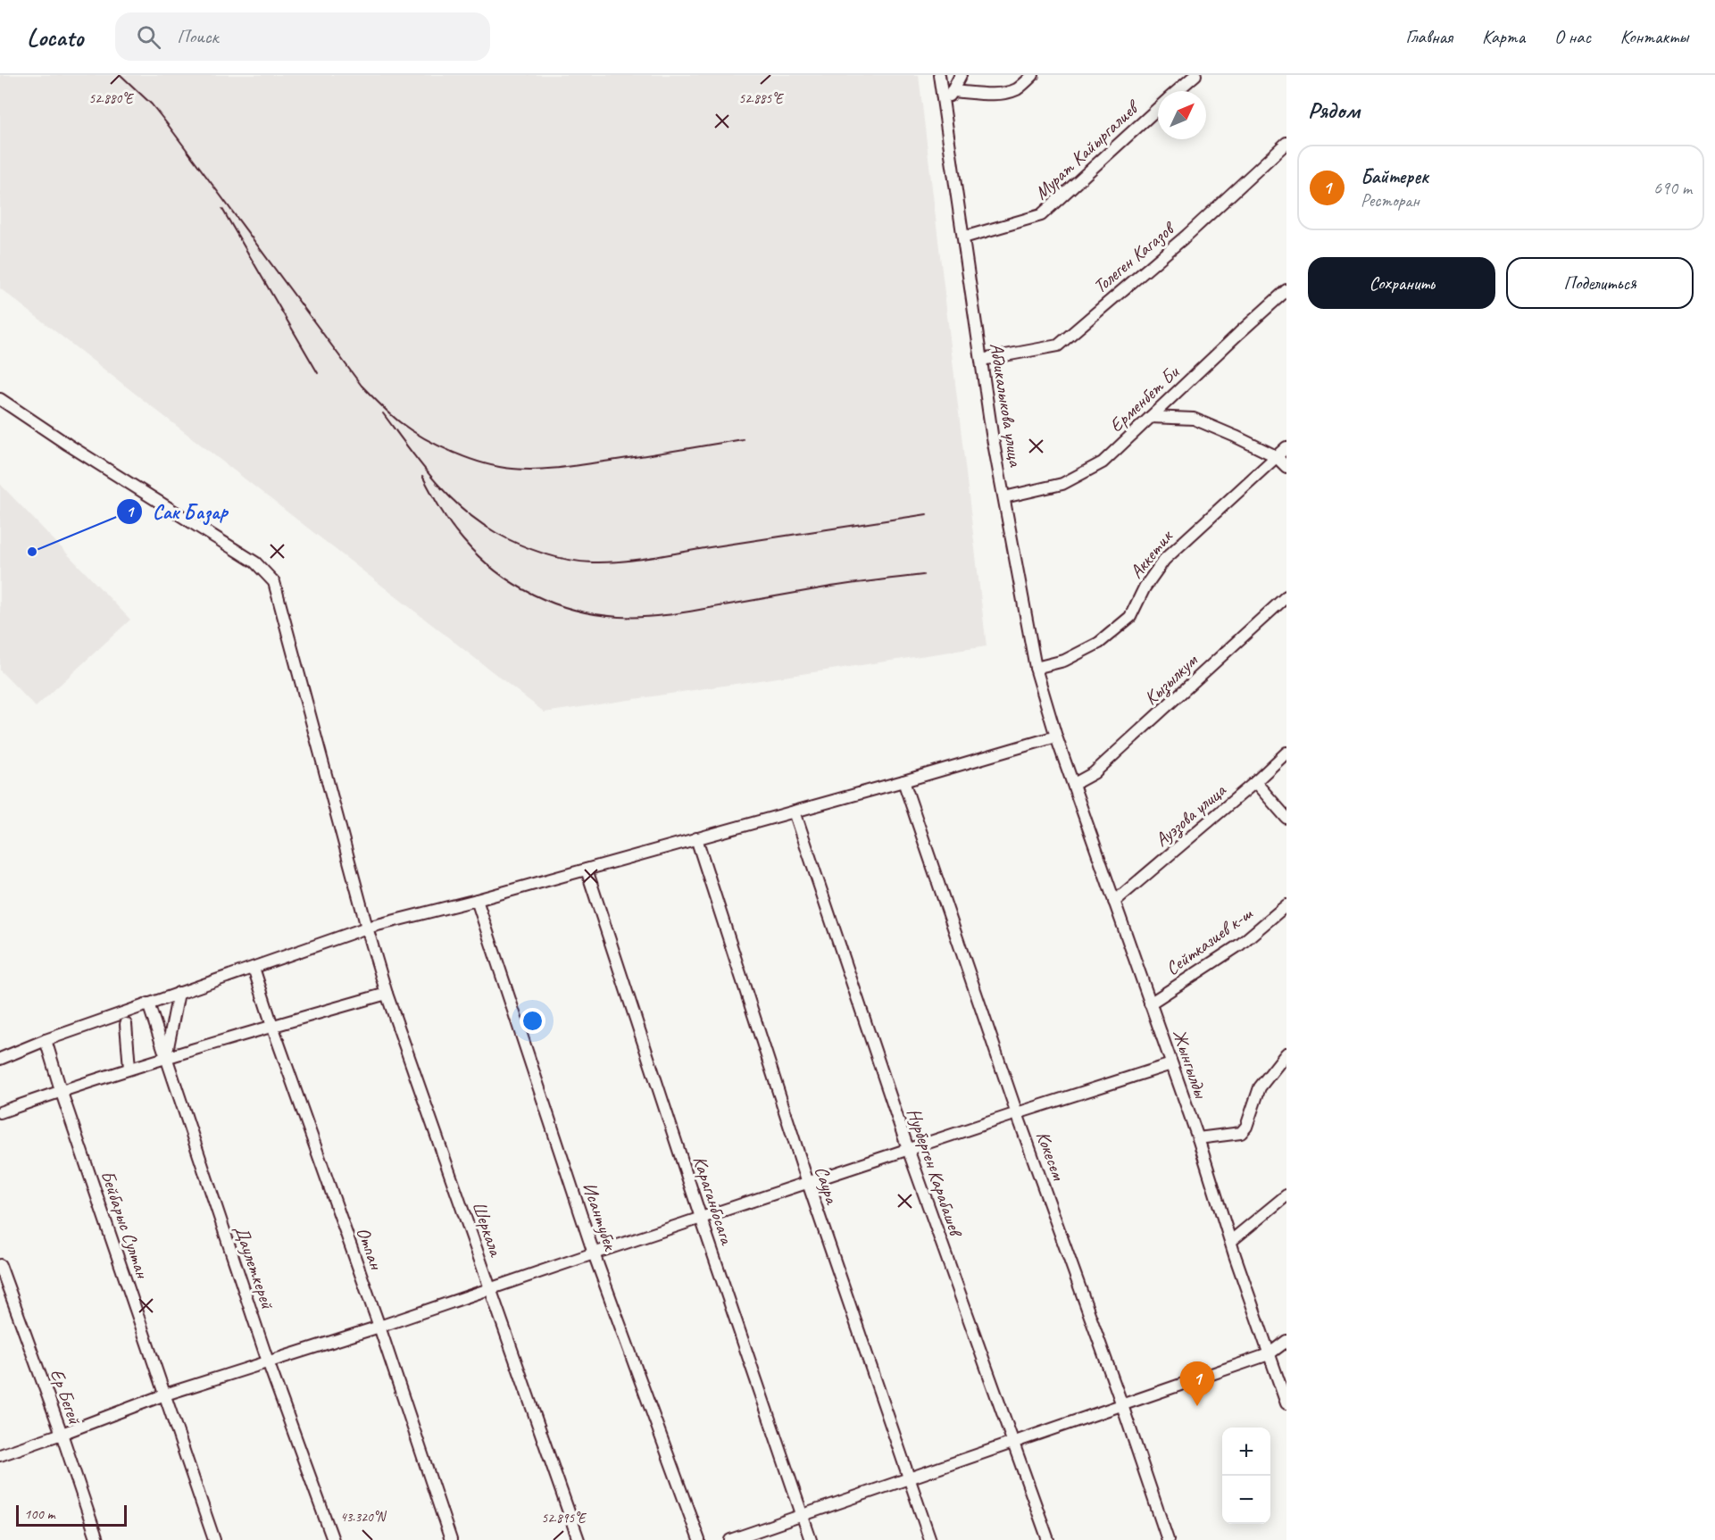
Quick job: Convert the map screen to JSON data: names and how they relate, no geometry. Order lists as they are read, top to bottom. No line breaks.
{"streets":{"street":["Мурат Кайыргалиев","Толеген Кагазов","Ерменбет Би","Абдикалыкова улица","Аккетик","Кызылкум","Ауэзова улица","Сейтказиев к-ш","Жынгылды","Кокесем","Нурберген Карабашев","Саура","Караганбосага","Исантубек","Бейбарыс Султан","Шеркала","Отпан","Даулеткерей","Ер Бегей"]},"crossings":[["Мурат Кайыргалиев","Абдикалыкова улица"],["Толеген Кагазов","Абдикалыкова улица"],["Ерменбет Би","Абдикалыкова улица"],["Абдикалыкова улица","Аккетик"],["Абдикалыкова улица","Жынгылды"],["Кызылкум","Жынгылды"],["Ауэзова улица","Жынгылды"],["Сейтказиев к-ш","Жынгылды"]],"places":["Сак Базар"],"scale_bar":"100 m","north":"top right","page":{"header":"Locato","search":"Поиск","nav":["Главная","Карта","О нас","Контакты"],"heading":"Рядом","list":[{"mark":"1","name":"Байтерек","note":"Ресторан","value":"690 m"}],"buttons":["Сохранить","Поделиться"],"pins":"1","map_buttons":["+","−"],"scale":"100 m"},"coordinates":["52.880°E","52.885°E","43.320°N","52.895°E"]}
